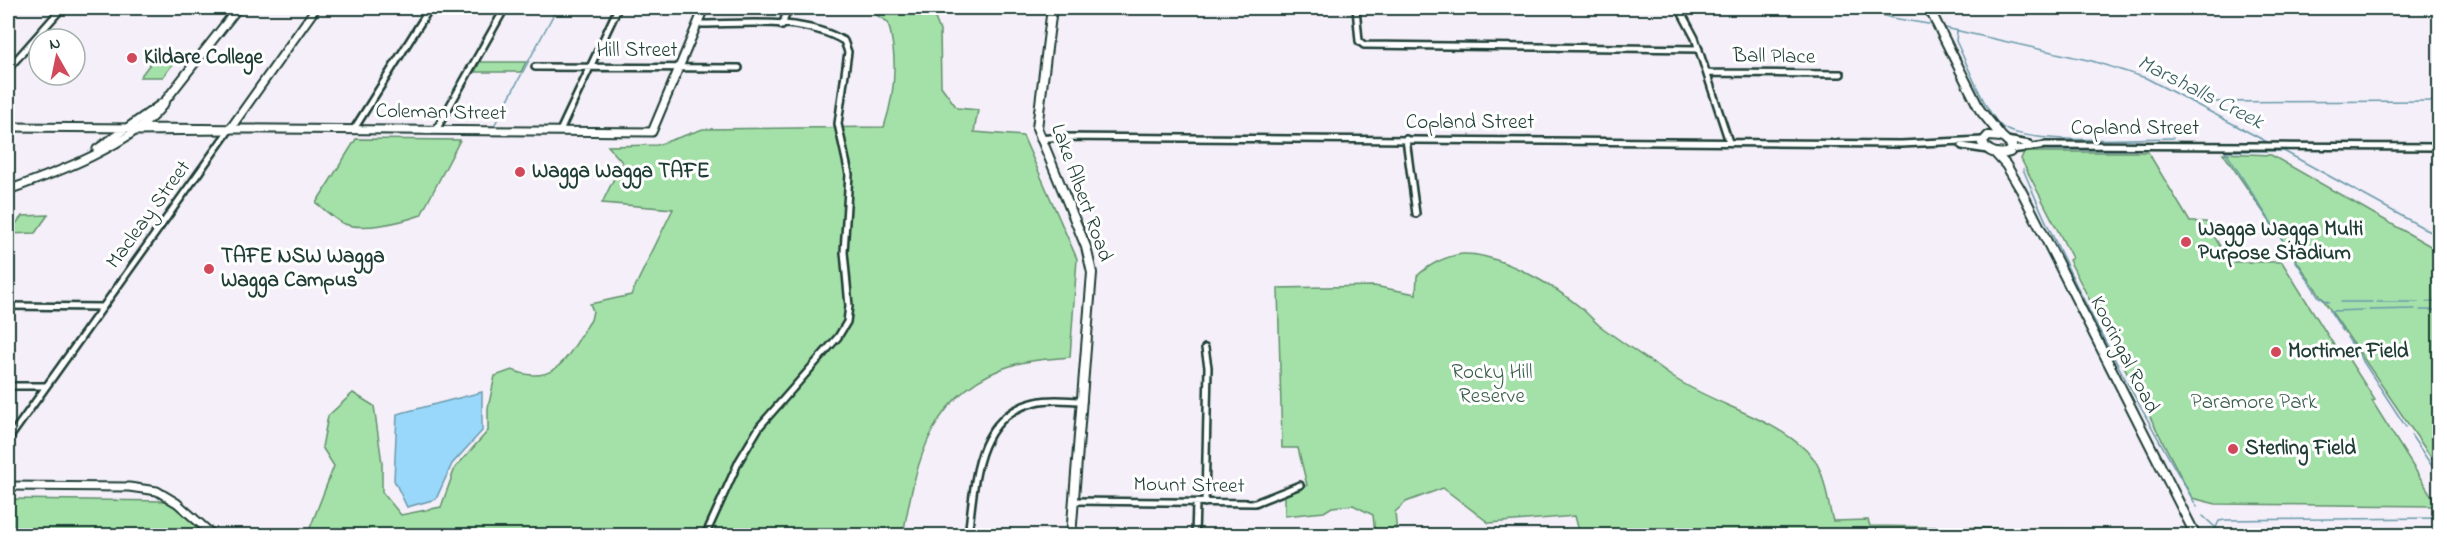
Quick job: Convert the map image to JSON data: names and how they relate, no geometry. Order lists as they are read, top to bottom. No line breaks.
{"streets":{"main road":["Lake Albert Road","Kooringal Road"],"street":["Hill Street","Ball Place","Coleman Street","Copland Street","Macleay Street","Mount Street"]},"crossings":[["Hill Street","Coleman Street"],["Coleman Street","Macleay Street"],["Copland Street","Lake Albert Road"],["Copland Street","Kooringal Road"],["Lake Albert Road","Mount Street"]],"water":["Marshalls Creek"],"parks":["Rocky Hill Reserve","Paramore Park"],"places":["Kildare College","Wagga Wagga TAFE","Wagga Wagga Multi Purpose Stadium","TAFE NSW Wagga Wagga Campus","Mortimer Field","Sterling Field"],"north":"top"}
